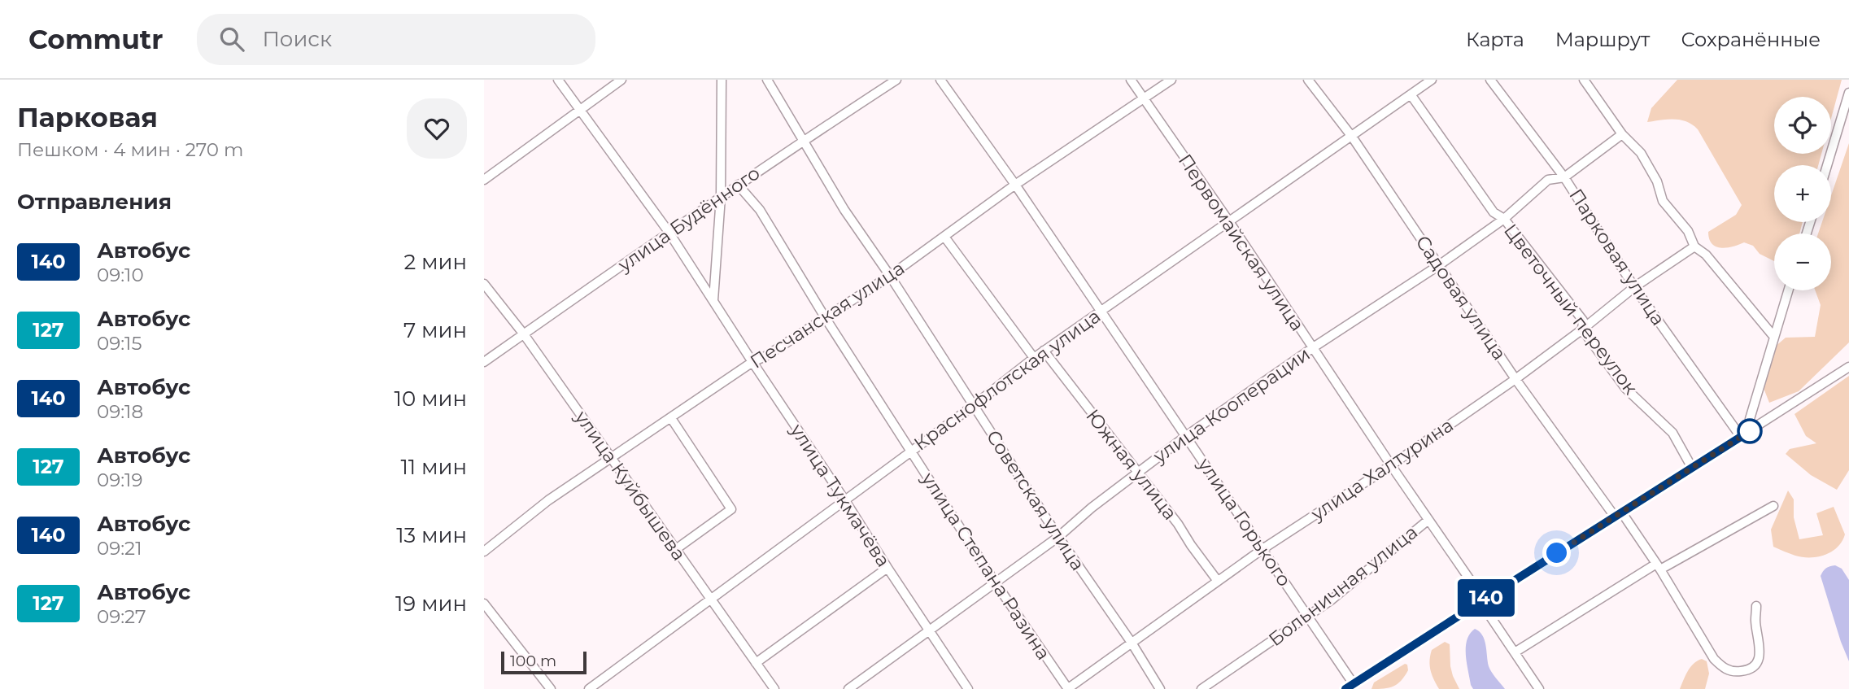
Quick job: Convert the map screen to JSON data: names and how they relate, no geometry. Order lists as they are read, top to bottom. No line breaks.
{"streets":{"street":["улица Будённого","Первомайская улица","Парковая улица","Садовая улица","Цветочный переулок","Песчанская улица","Краснофлотская улица","улица Кооперации","Южная улица","улица Халтурина","улица Куйбышева","улица Тукмачёва","Советская улица","улица Горького","улица Степана Разина","Больничная улица"]},"crossings":[["улица Будённого","улица Куйбышева"],["улица Будённого","улица Тукмачёва"],["улица Будённого","Советская улица"],["улица Будённого","улица Степана Разина"],["Первомайская улица","Песчанская улица"],["Первомайская улица","Краснофлотская улица"],["Первомайская улица","улица Кооперации"],["Первомайская улица","улица Халтурина"],["Первомайская улица","Больничная улица"],["Парковая улица","улица Кооперации"],["Парковая улица","улица Халтурина"],["Садовая улица","Краснофлотская улица"],["Садовая улица","улица Кооперации"],["Садовая улица","улица Халтурина"],["Цветочный переулок","Краснофлотская улица"],["Цветочный переулок","улица Кооперации"],["Цветочный переулок","улица Халтурина"],["Песчанская улица","улица Куйбышева"],["Песчанская улица","улица Тукмачёва"],["Песчанская улица","Советская улица"],["Песчанская улица","улица Горького"],["Песчанская улица","улица Степана Разина"],["Краснофлотская улица","Южная улица"],["Краснофлотская улица","улица Куйбышева"],["Краснофлотская улица","улица Тукмачёва"],["Краснофлотская улица","Советская улица"],["Краснофлотская улица","улица Горького"],["Краснофлотская улица","улица Степана Разина"],["улица Кооперации","Южная улица"],["улица Кооперации","улица Тукмачёва"],["улица Кооперации","Советская улица"],["улица Кооперации","улица Горького"],["улица Кооперации","улица Степана Разина"],["Южная улица","улица Халтурина"],["улица Халтурина","Советская улица"],["улица Халтурина","улица Горького"],["улица Халтурина","улица Степана Разина"],["улица Горького","Больничная улица"]],"lines":["bus line 140"],"scale_bar":"100 m","page":{"header":"Commutr","search":"Поиск","nav":["Карта","Маршрут","Сохранённые"],"heading":[["Парковая","Пешком · 4 мин · 270 m"],"Отправления"],"on_map":"140","map_buttons":["+","−"],"list":[{"mark":"140","name":"Автобус","note":"09:10","value":"2 мин"},{"mark":"127","name":"Автобус","note":"09:15","value":"7 мин"},{"mark":"140","name":"Автобус","note":"09:18","value":"10 мин"},{"mark":"127","name":"Автобус","note":"09:19","value":"11 мин"},{"mark":"140","name":"Автобус","note":"09:21","value":"13 мин"},{"mark":"127","name":"Автобус","note":"09:27","value":"19 мин"}],"scale":"100 m"}}
